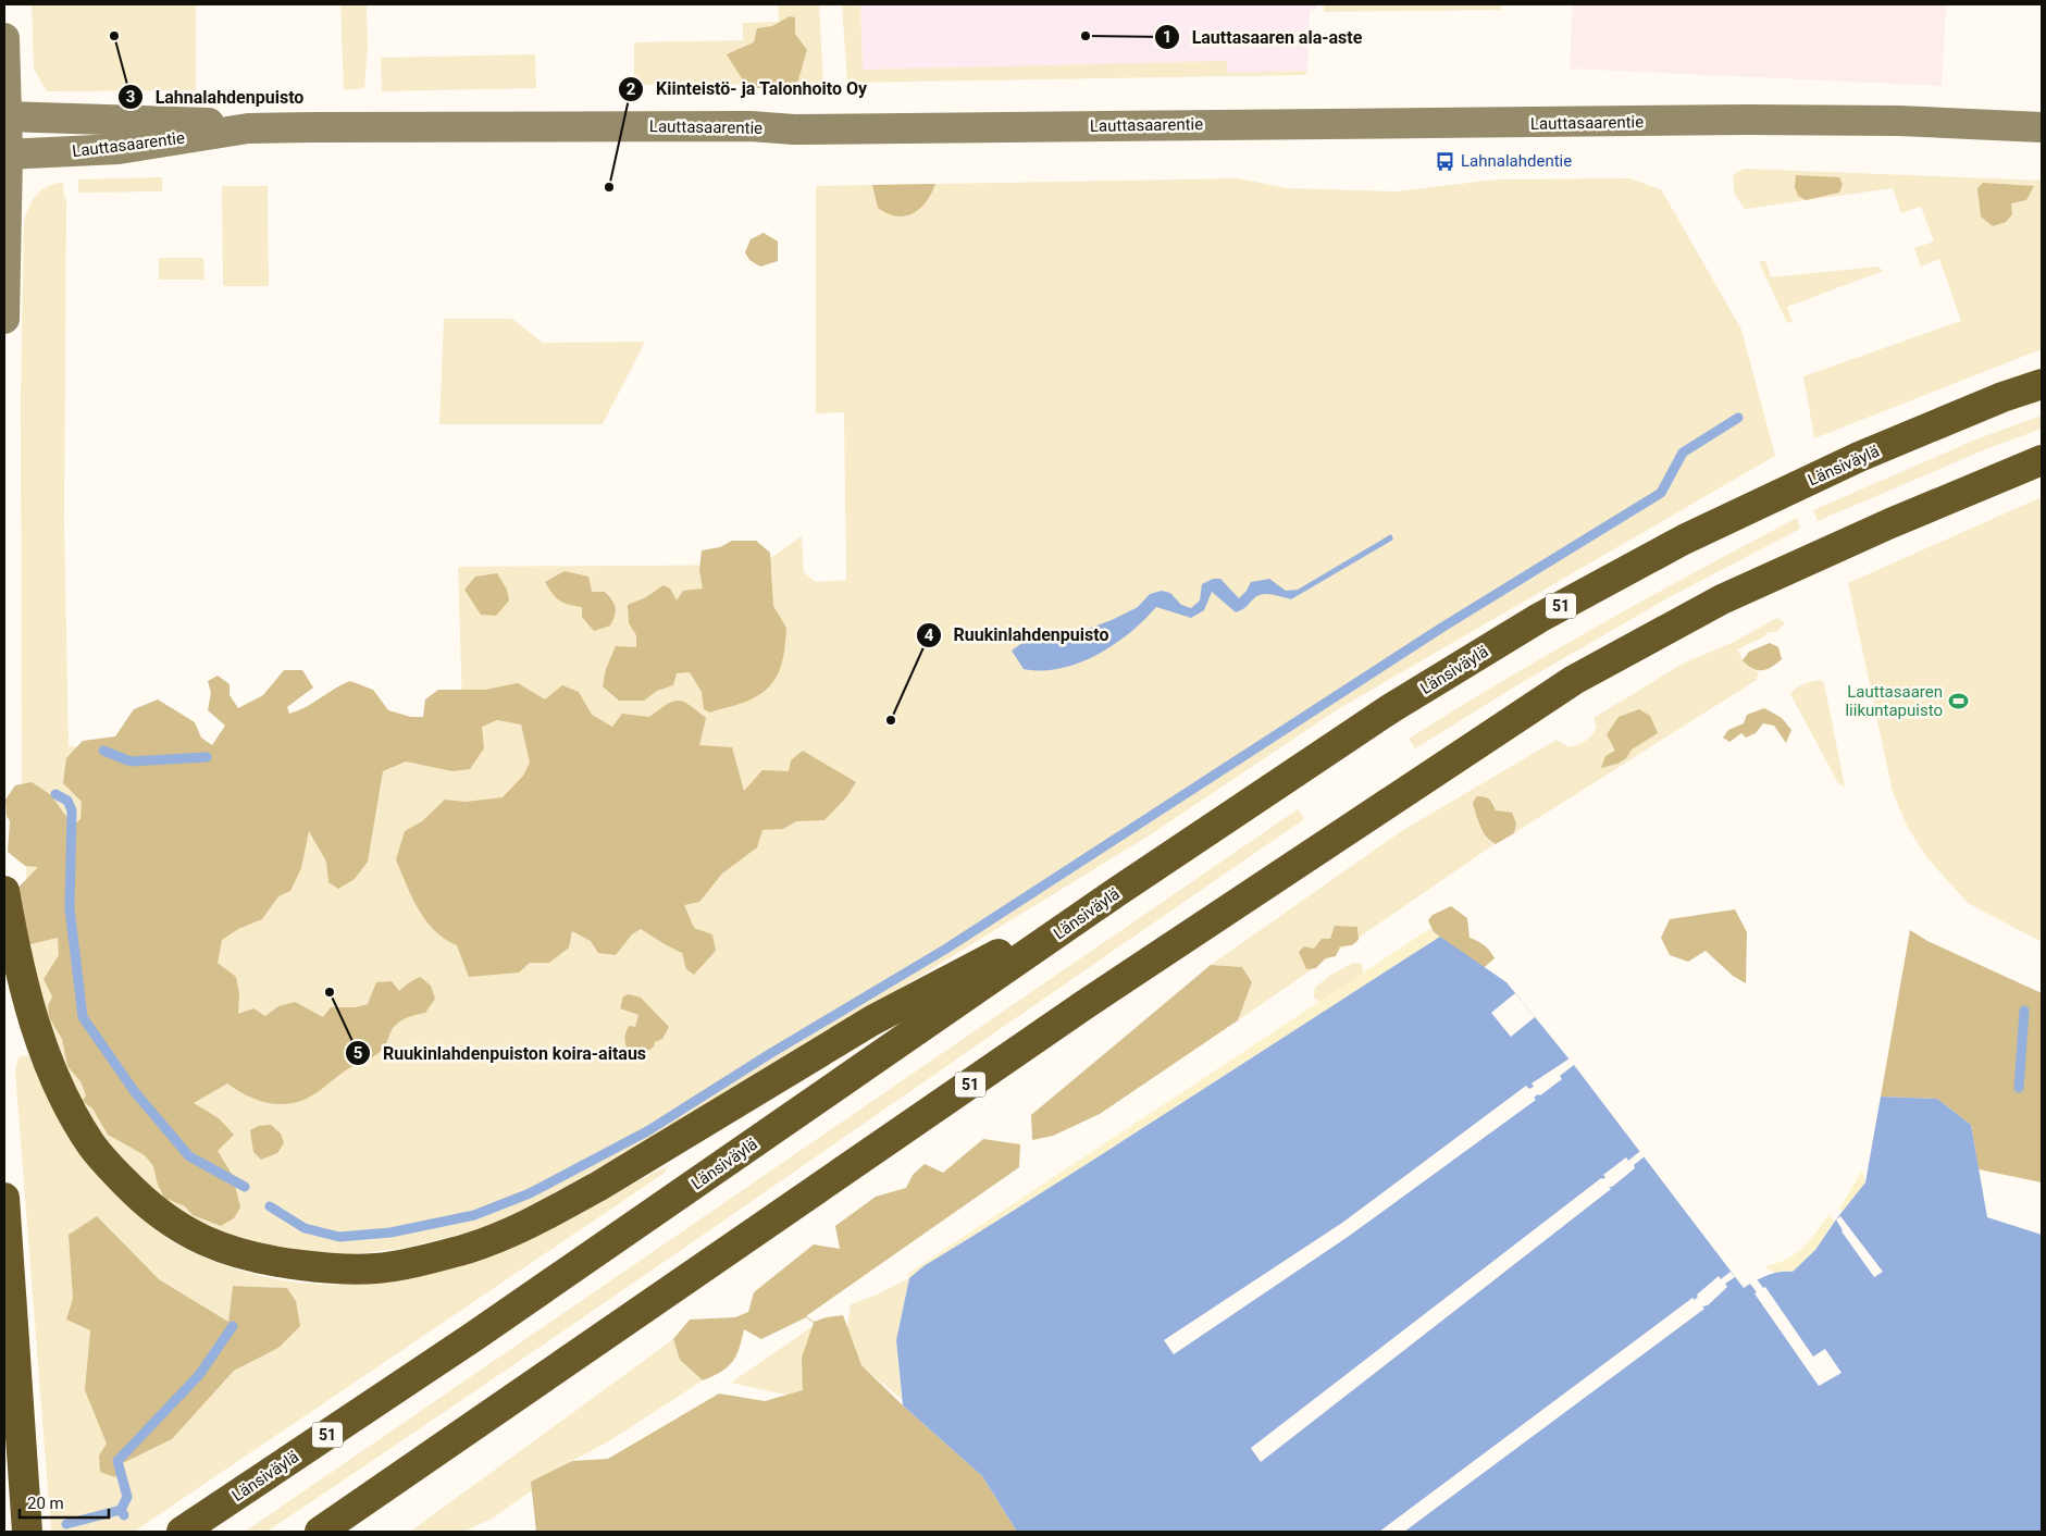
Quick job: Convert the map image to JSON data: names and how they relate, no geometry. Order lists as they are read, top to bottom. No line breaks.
{"streets":{"highway":["Länsiväylä","51"],"main road":["Lauttasaarentie"]},"places":{"other":["Lahnalahdenpuisto","Lauttasaaren ala-aste","Kiinteistö- ja Talonhoito Oy","Ruukinlahdenpuisto","Ruukinlahdenpuiston koira-aitaus"],"bus stop":["Lahnalahdentie"],"sports":["Lauttasaaren liikuntapuisto"]},"scale_bar":"20 m"}
